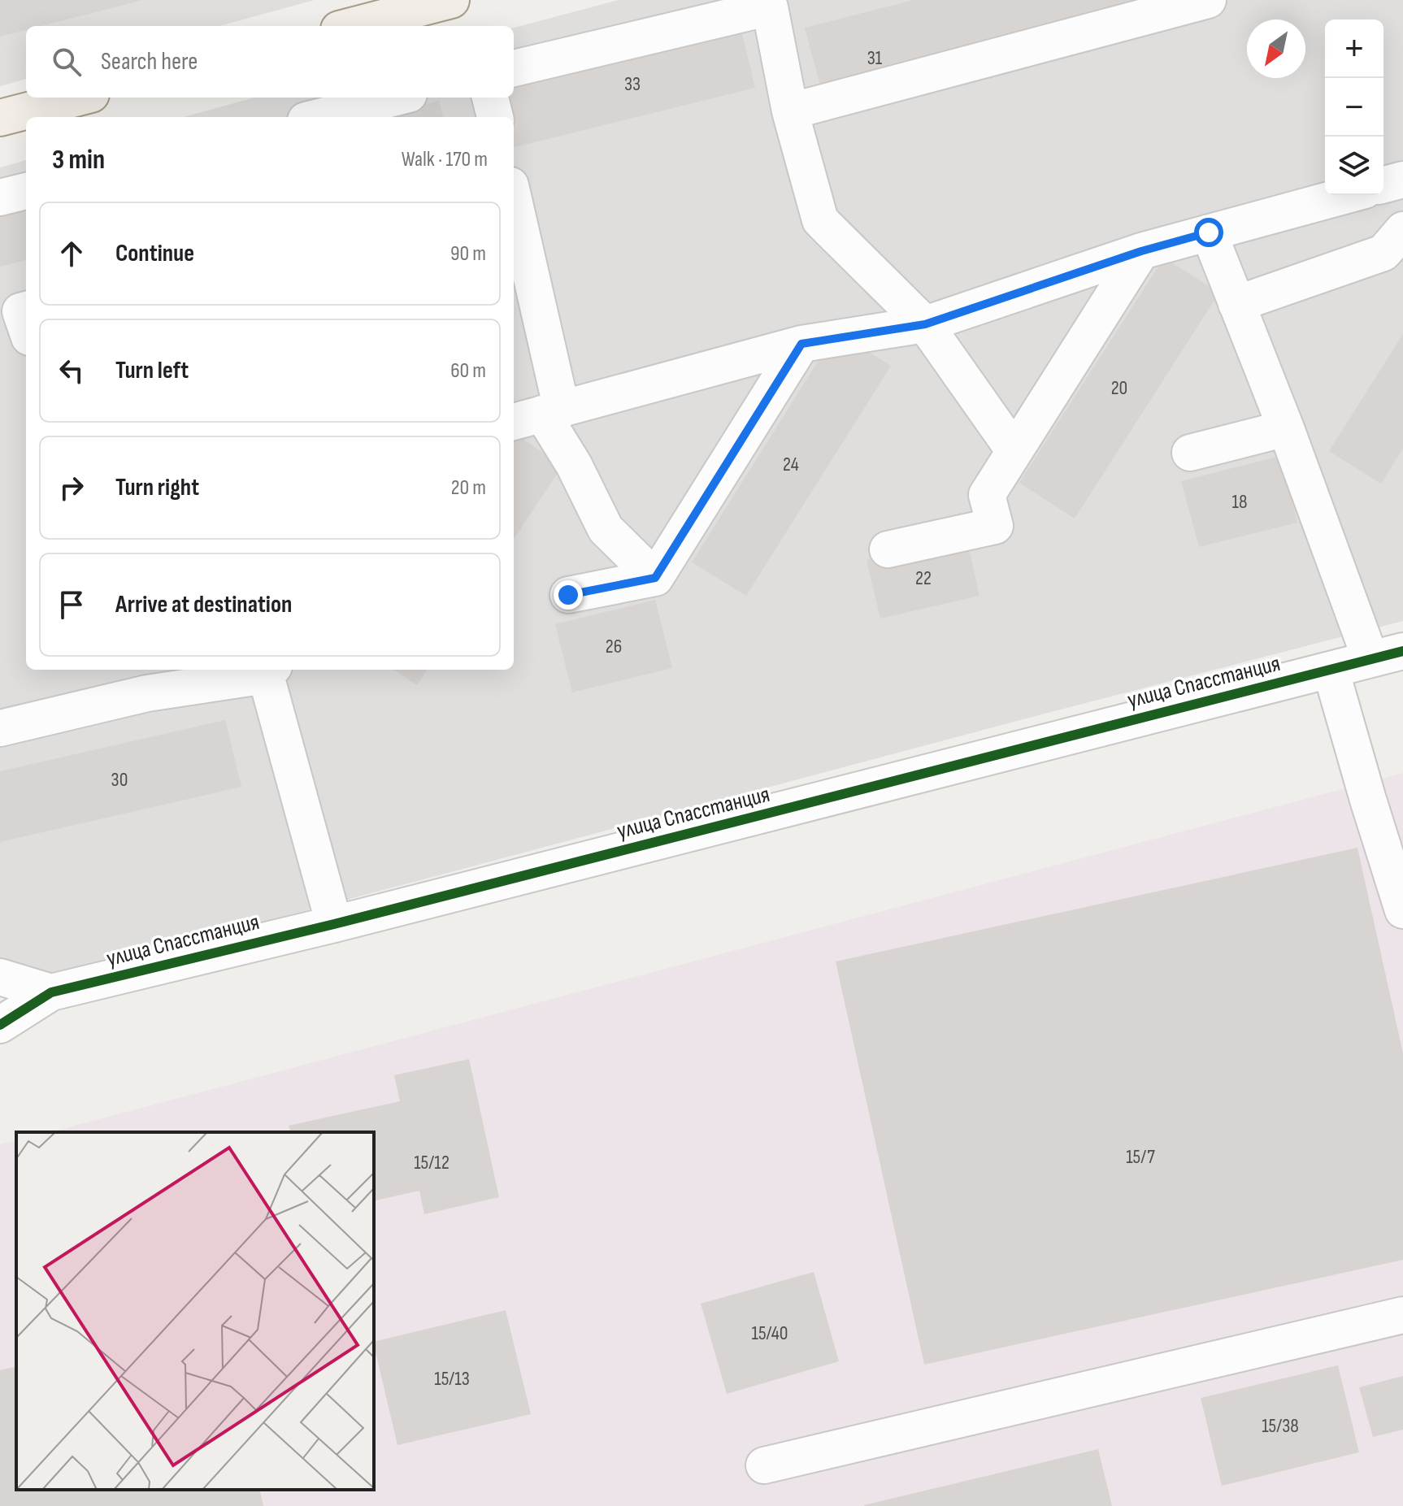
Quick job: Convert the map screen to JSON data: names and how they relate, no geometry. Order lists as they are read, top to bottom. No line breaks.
{"streets":{"street":["улица Спасстанция"]},"house_numbers":["31","33","20","24","18","22","26","30","15/7","15/12","15/40","15/13","15/38"],"north":"bottom left","page":{"map_buttons":["+","−"],"search":"Search here","heading":["3 min","Walk · 170 m"],"list":[["Continue","90 m"],["Turn left","60 m"],["Turn right","20 m"],"Arrive at destination"]}}
